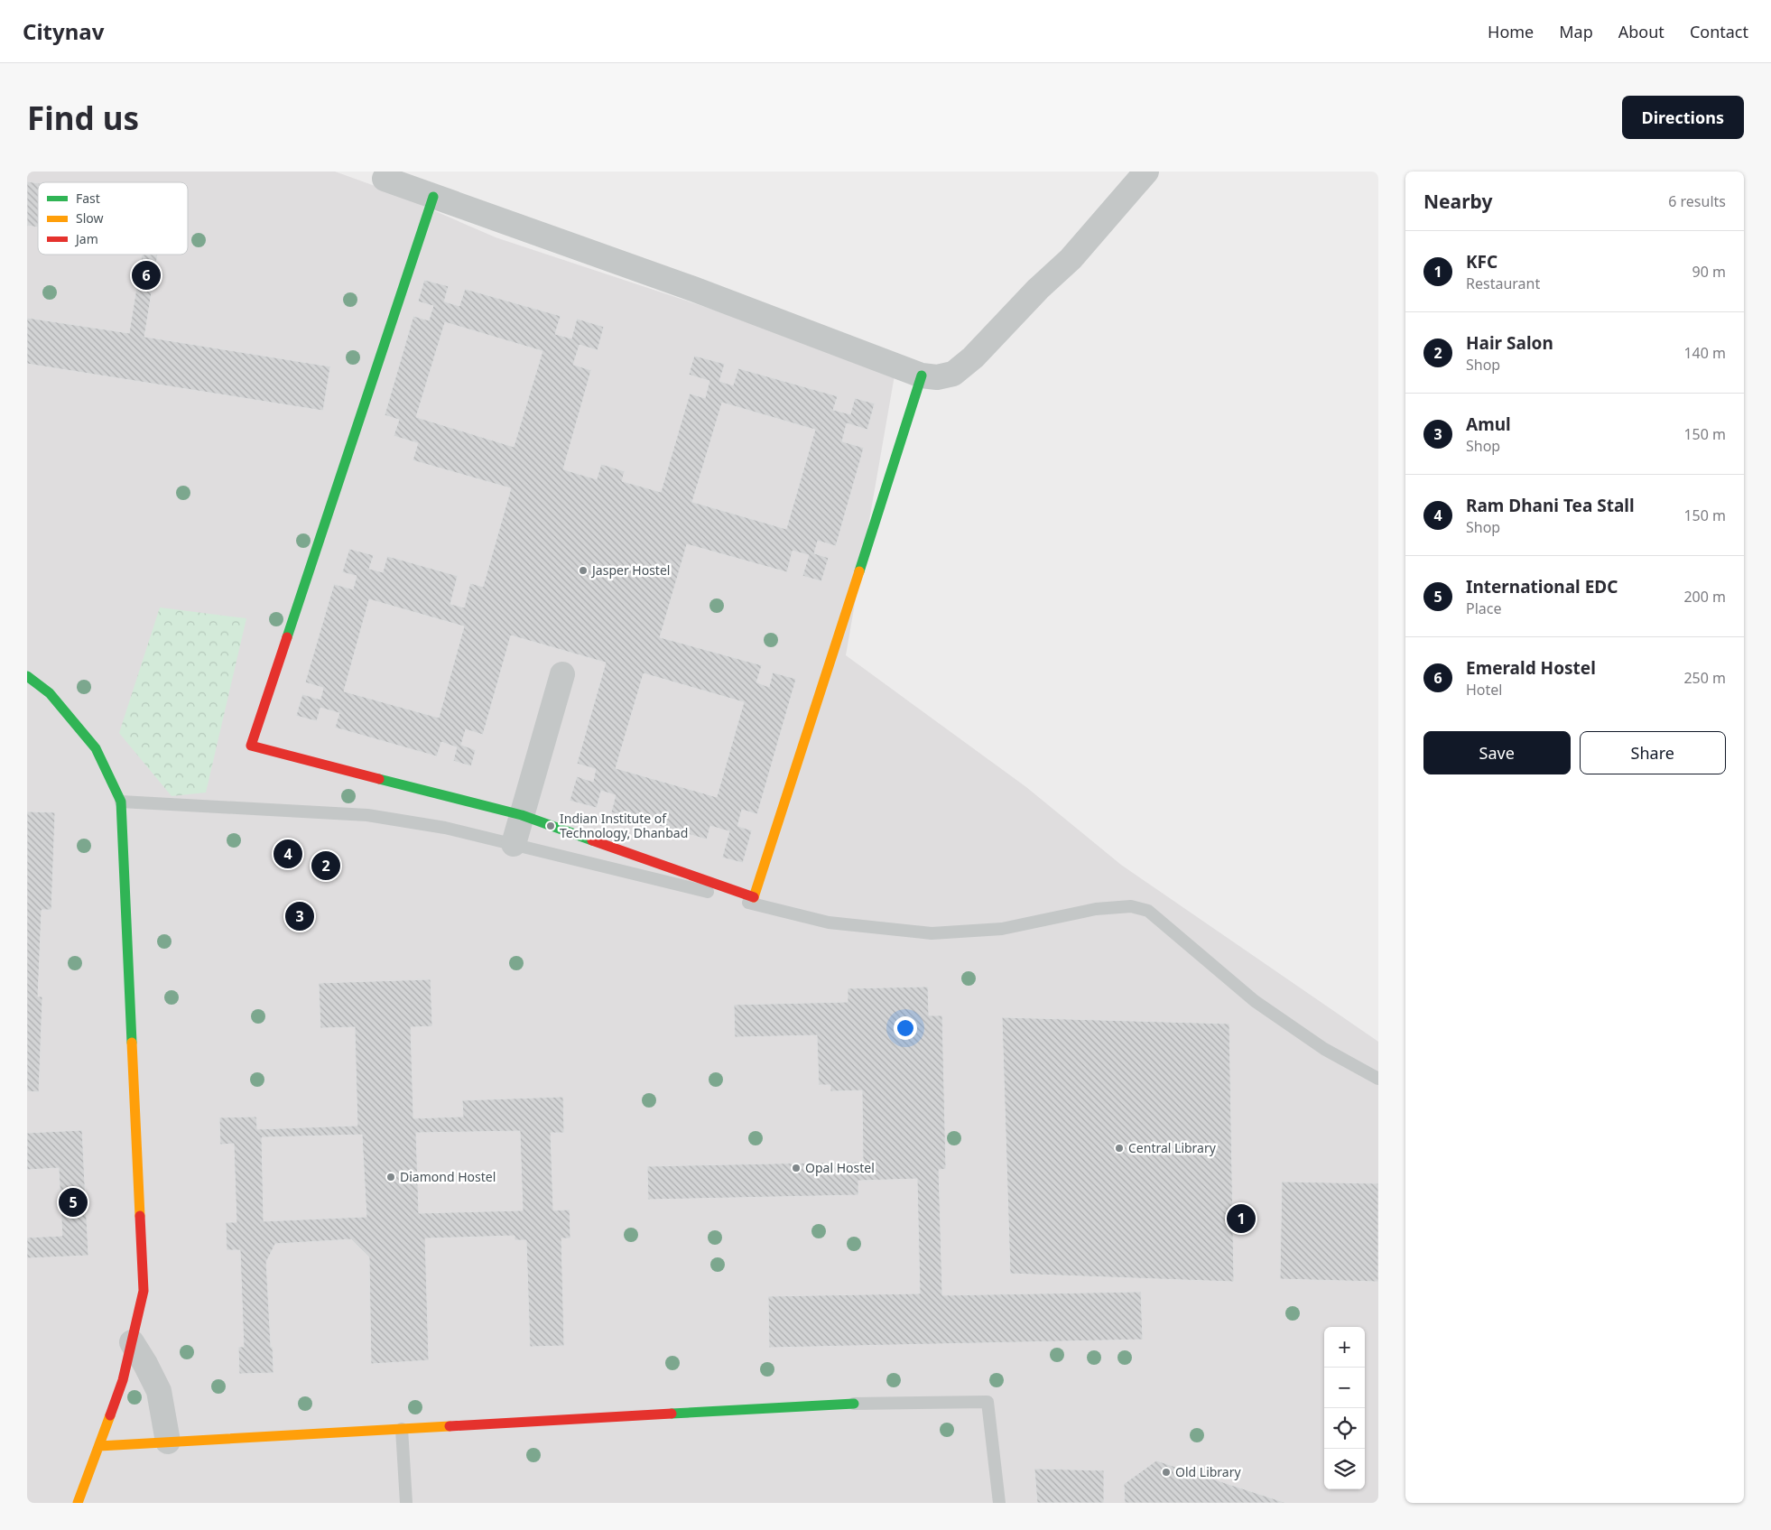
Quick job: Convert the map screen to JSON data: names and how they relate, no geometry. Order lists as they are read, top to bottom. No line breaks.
{"places":["Jasper Hostel","Indian Institute of Technology, Dhanbad","Central Library","Opal Hostel","Diamond Hostel","Old Library"],"legend":["Fast","Slow","Jam"],"page":{"header":"Citynav","nav":["Home","Map","About","Contact"],"buttons":["Directions",["Save","Share"]],"title":"Find us","heading":["Nearby","6 results"],"list":[{"mark":"1","name":"KFC","note":"Restaurant","value":"90 m"},{"mark":"2","name":"Hair Salon","note":"Shop","value":"140 m"},{"mark":"3","name":"Amul","note":"Shop","value":"150 m"},{"mark":"4","name":"Ram Dhani Tea Stall","note":"Shop","value":"150 m"},{"mark":"5","name":"International EDC","note":"Place","value":"200 m"},{"mark":"6","name":"Emerald Hostel","note":"Hotel","value":"250 m"}],"pins":["6","4","2","3","5","1"],"map_buttons":["+","−"]}}
